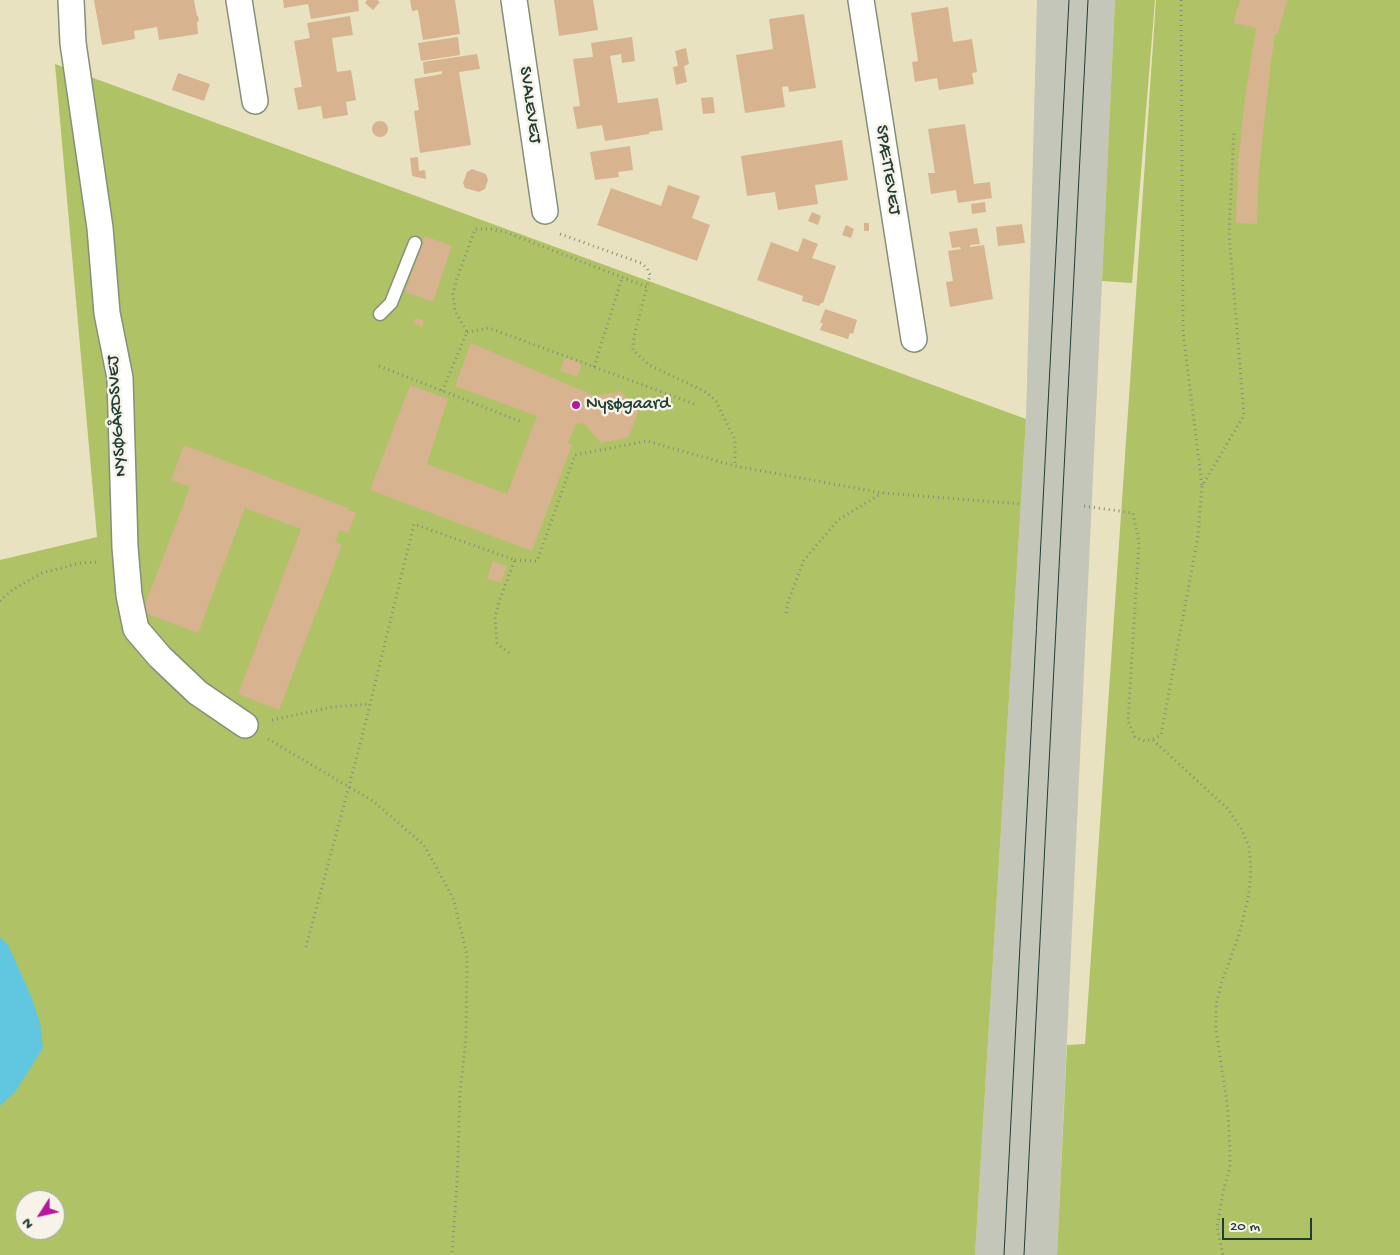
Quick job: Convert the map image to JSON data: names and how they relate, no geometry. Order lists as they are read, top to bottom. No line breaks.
{"streets":{"street":["SVALEVEJ","SPÆTTEVEJ","NYSØGÅRDSVEJ"]},"places":["Nysøgaard"],"scale_bar":"20 m","north":"bottom left"}
